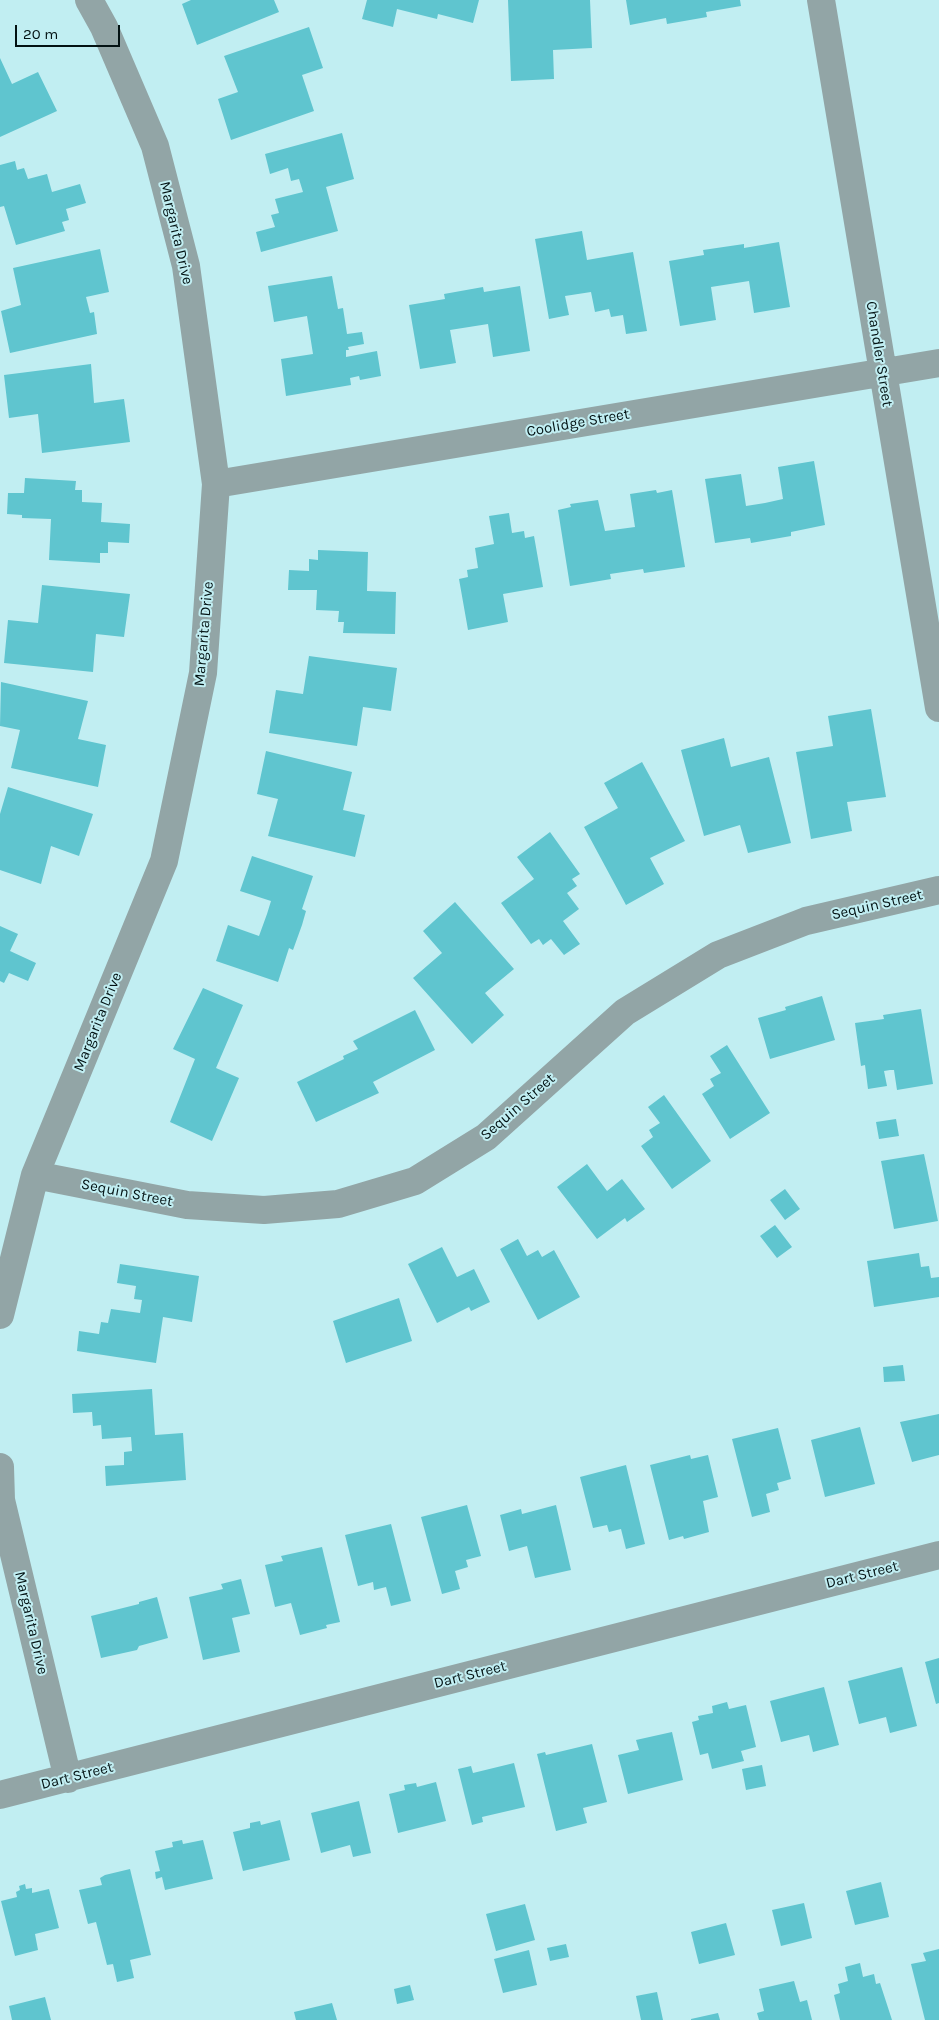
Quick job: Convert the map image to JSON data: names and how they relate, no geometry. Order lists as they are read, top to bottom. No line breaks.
{"streets":{"street":["Margarita Drive","Chandler Street","Coolidge Street","Sequin Street","Dart Street"]},"crossings":[["Margarita Drive","Coolidge Street"],["Margarita Drive","Sequin Street"],["Margarita Drive","Dart Street"],["Chandler Street","Coolidge Street"]],"scale_bar":"20 m"}
